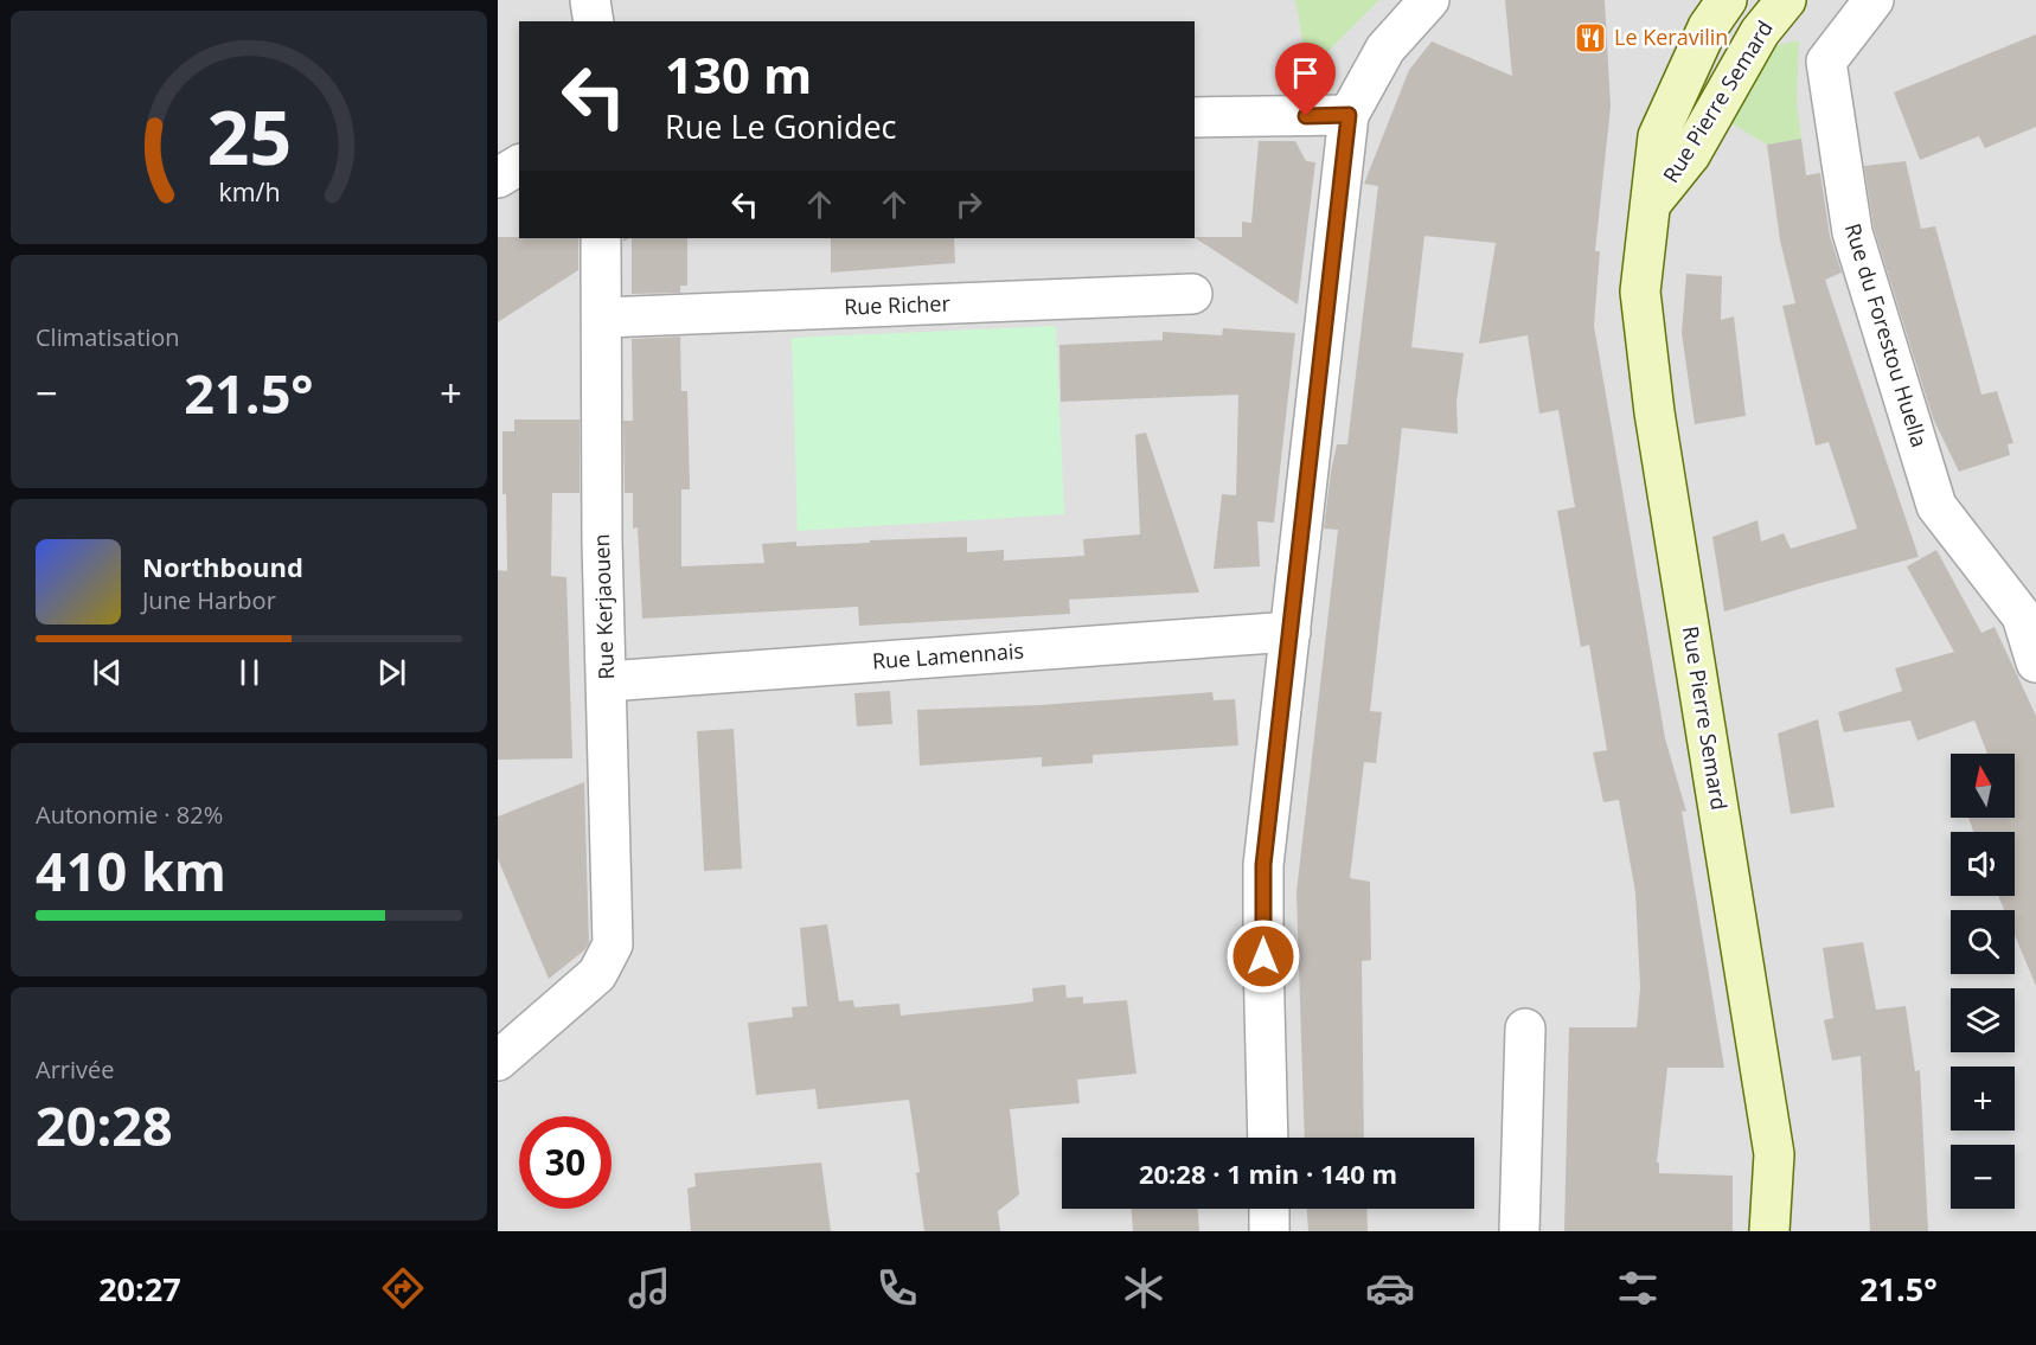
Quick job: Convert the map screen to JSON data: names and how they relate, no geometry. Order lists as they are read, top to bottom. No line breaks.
{"streets":{"main road":["Rue Pierre Semard"],"street":["Rue Richer","Rue du Forestou Huella","Rue Kerjaouen","Rue Lamennais"]},"crossings":[["Rue Richer","Rue Kerjaouen"],["Rue Kerjaouen","Rue Lamennais"]],"places":{"restaurant":["Le Keravilin"]},"north":"top","page":{"turn":["130 m","Rue Le Gonidec"],"tile":["Climatisation",["Autonomie · 82%","410 km"],["Arrivée","20:28"]],"heat":["−","21.5°","+"],"song":["Northbound","June Harbor"],"map_buttons":["+","−"],"limit":"30","trip":"20:28 · 1 min · 140 m","tabs":["20:27","21.5°"],"gauge":["25","km/h"]}}
